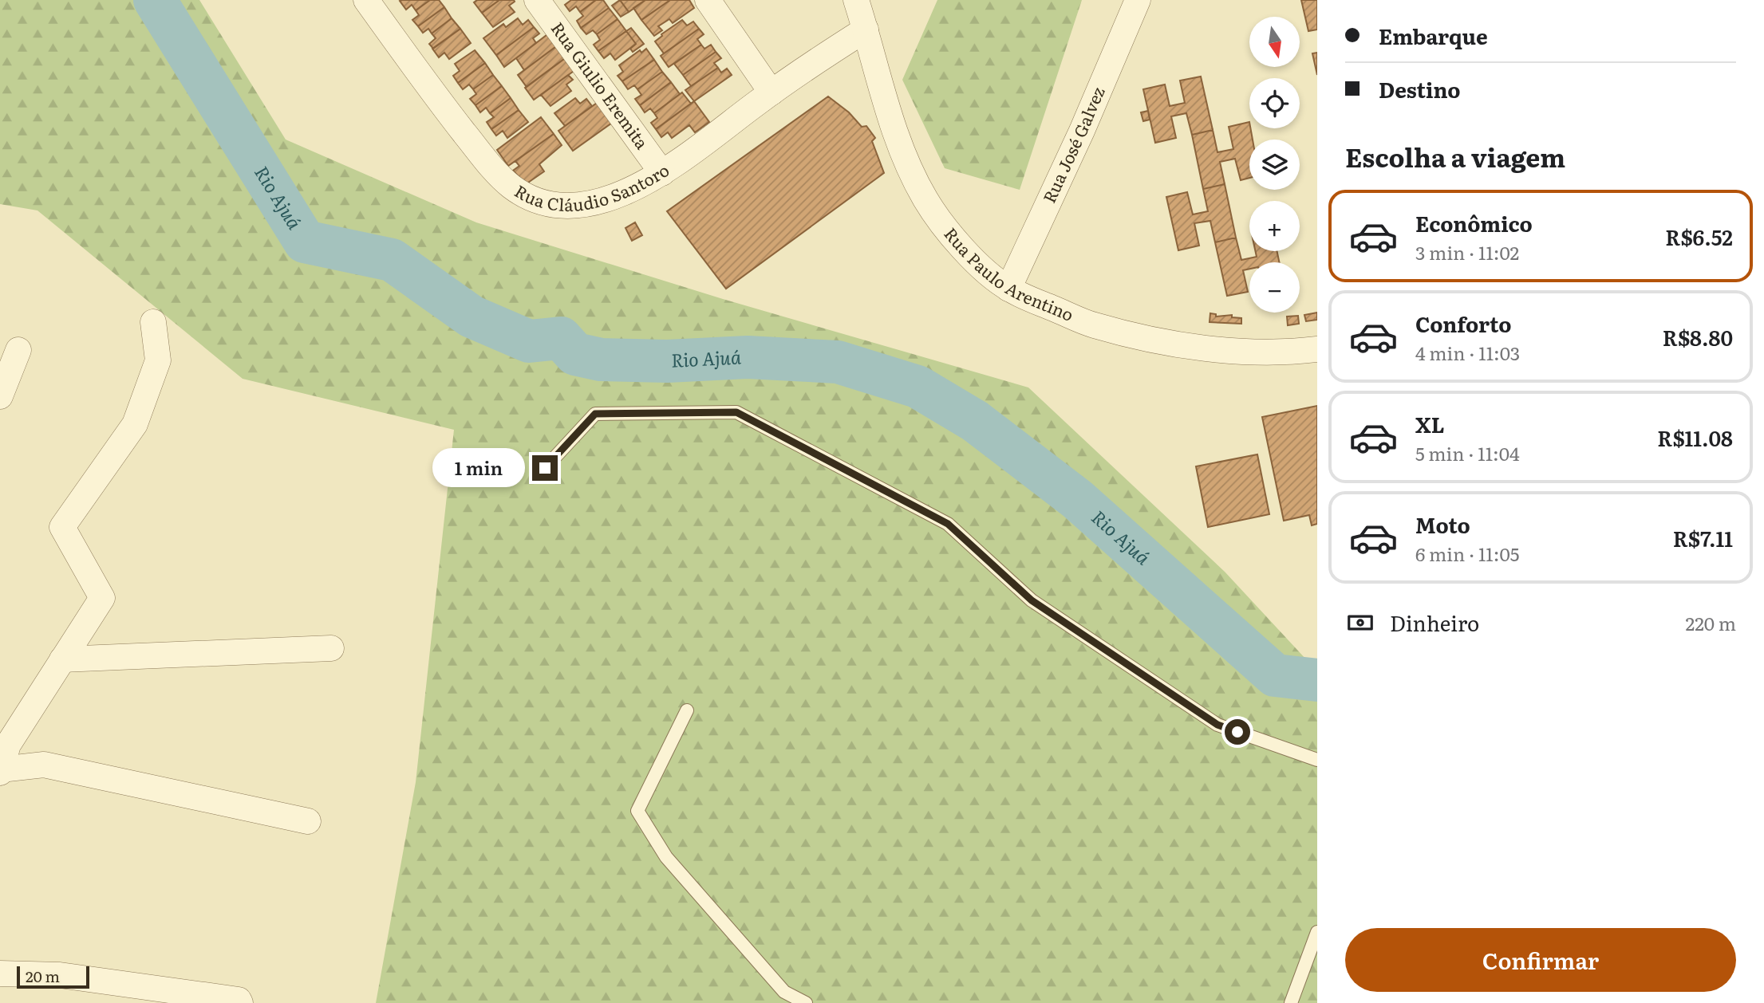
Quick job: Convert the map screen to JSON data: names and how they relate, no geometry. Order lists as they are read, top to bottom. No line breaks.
{"streets":{"street":["Rua Giulio Eremita","Rua José Galvez","Rua Cláudio Santoro","Rua Paulo Arentino"]},"crossings":[["Rua Giulio Eremita","Rua Cláudio Santoro"],["Rua José Galvez","Rua Paulo Arentino"],["Rua Cláudio Santoro","Rua Paulo Arentino"]],"water":["Rio Ajuá"],"scale_bar":"20 m","north":"bottom","page":{"banner":["Embarque","Destino"],"map_buttons":["+","−"],"heading":"Escolha a viagem","list":[{"name":"Econômico","note":"3 min · 11:02","value":"R$6.52"},{"name":"Conforto","note":"4 min · 11:03","value":"R$8.80"},{"name":"XL","note":"5 min · 11:04","value":"R$11.08"},{"name":"Moto","note":"6 min · 11:05","value":"R$7.11"}],"bubble":"1 min","pay":["Dinheiro","220 m"],"buttons":"Confirmar","scale":"20 m"}}
